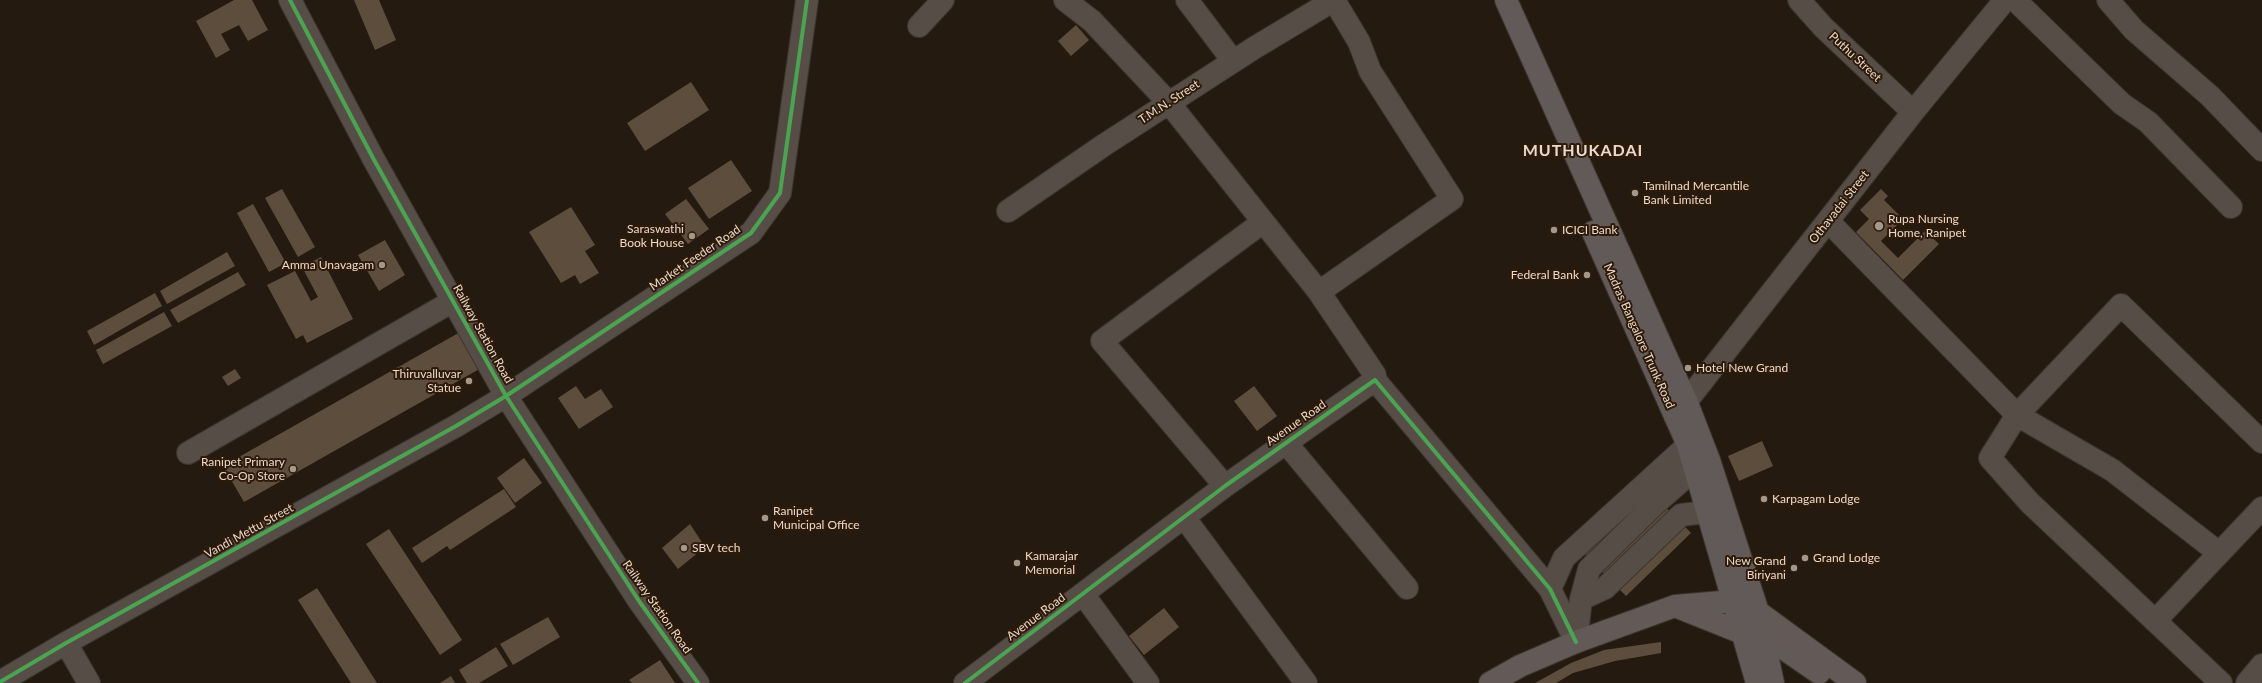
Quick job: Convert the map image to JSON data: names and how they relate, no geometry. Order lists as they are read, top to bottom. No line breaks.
{"streets":{"highway":["Madras Bangalore Trunk Road"],"street":["Puthu Street","T.M.N. Street","Othavadai Street","Market Feeder Road","Railway Station Road","Avenue Road","Vandi Mettu Street"]},"crossings":[["Puthu Street","Othavadai Street"],["Othavadai Street","Madras Bangalore Trunk Road"],["Market Feeder Road","Railway Station Road"],["Market Feeder Road","Vandi Mettu Street"],["Railway Station Road","Vandi Mettu Street"]],"districts":["MUTHUKADAI"],"places":["Tamilnad Mercantile Bank Limited","Rupa Nursing Home, Ranipet","ICICI Bank","Saraswathi Book House","Amma Unavagam","Federal Bank","Hotel New Grand","Thiruvalluvar Statue","Ranipet Primary Co-Op Store","Karpagam Lodge","Ranipet Municipal Office","SBV tech","Grand Lodge","Kamarajar Memorial","New Grand Biriyani"]}
